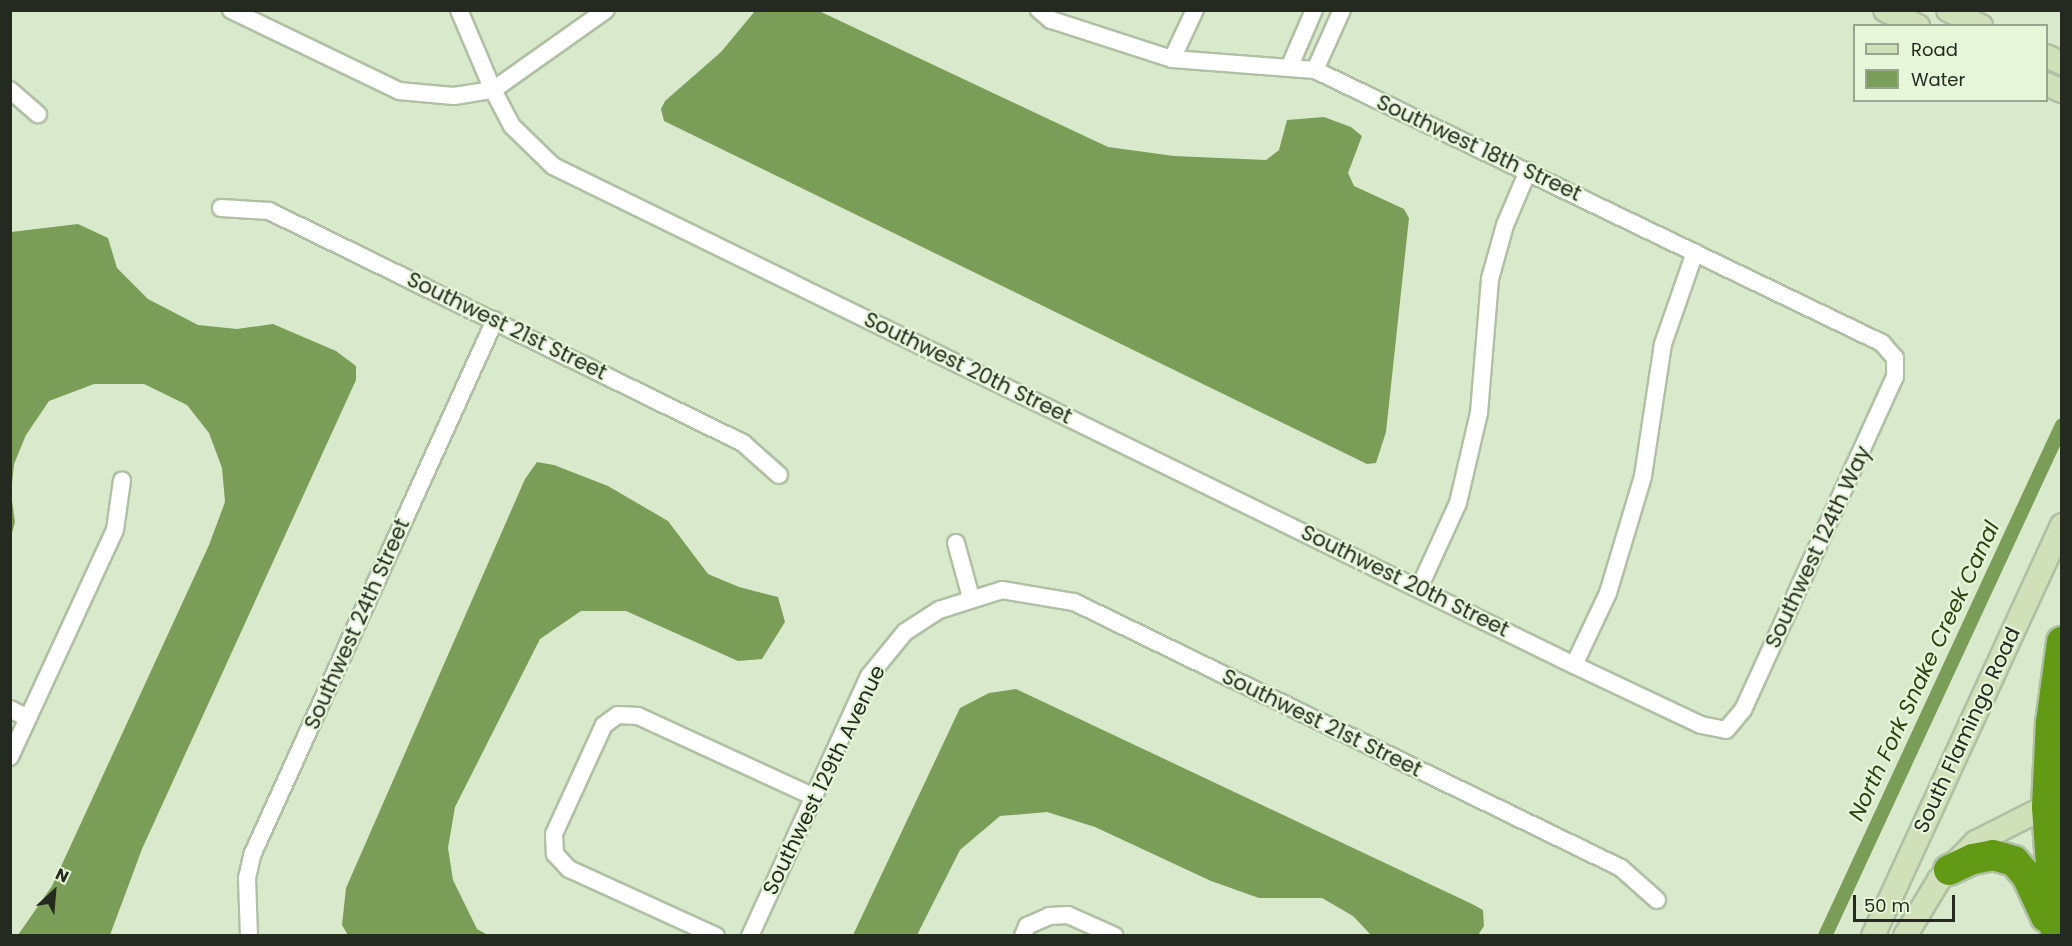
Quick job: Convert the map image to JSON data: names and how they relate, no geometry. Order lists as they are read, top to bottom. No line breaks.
{"streets":{"main road":["South Flamingo Road"],"street":["Southwest 18th Street","Southwest 21st Street","Southwest 20th Street","Southwest 124th Way","Southwest 24th Street","Southwest 129th Avenue"]},"crossings":[["Southwest 18th Street","Southwest 124th Way"],["Southwest 21st Street","Southwest 24th Street"],["Southwest 21st Street","Southwest 129th Avenue"],["Southwest 20th Street","Southwest 124th Way"]],"water":["North Fork Snake Creek Canal"],"legend":["Road","Water"],"scale_bar":"50 m","north":"top right"}
